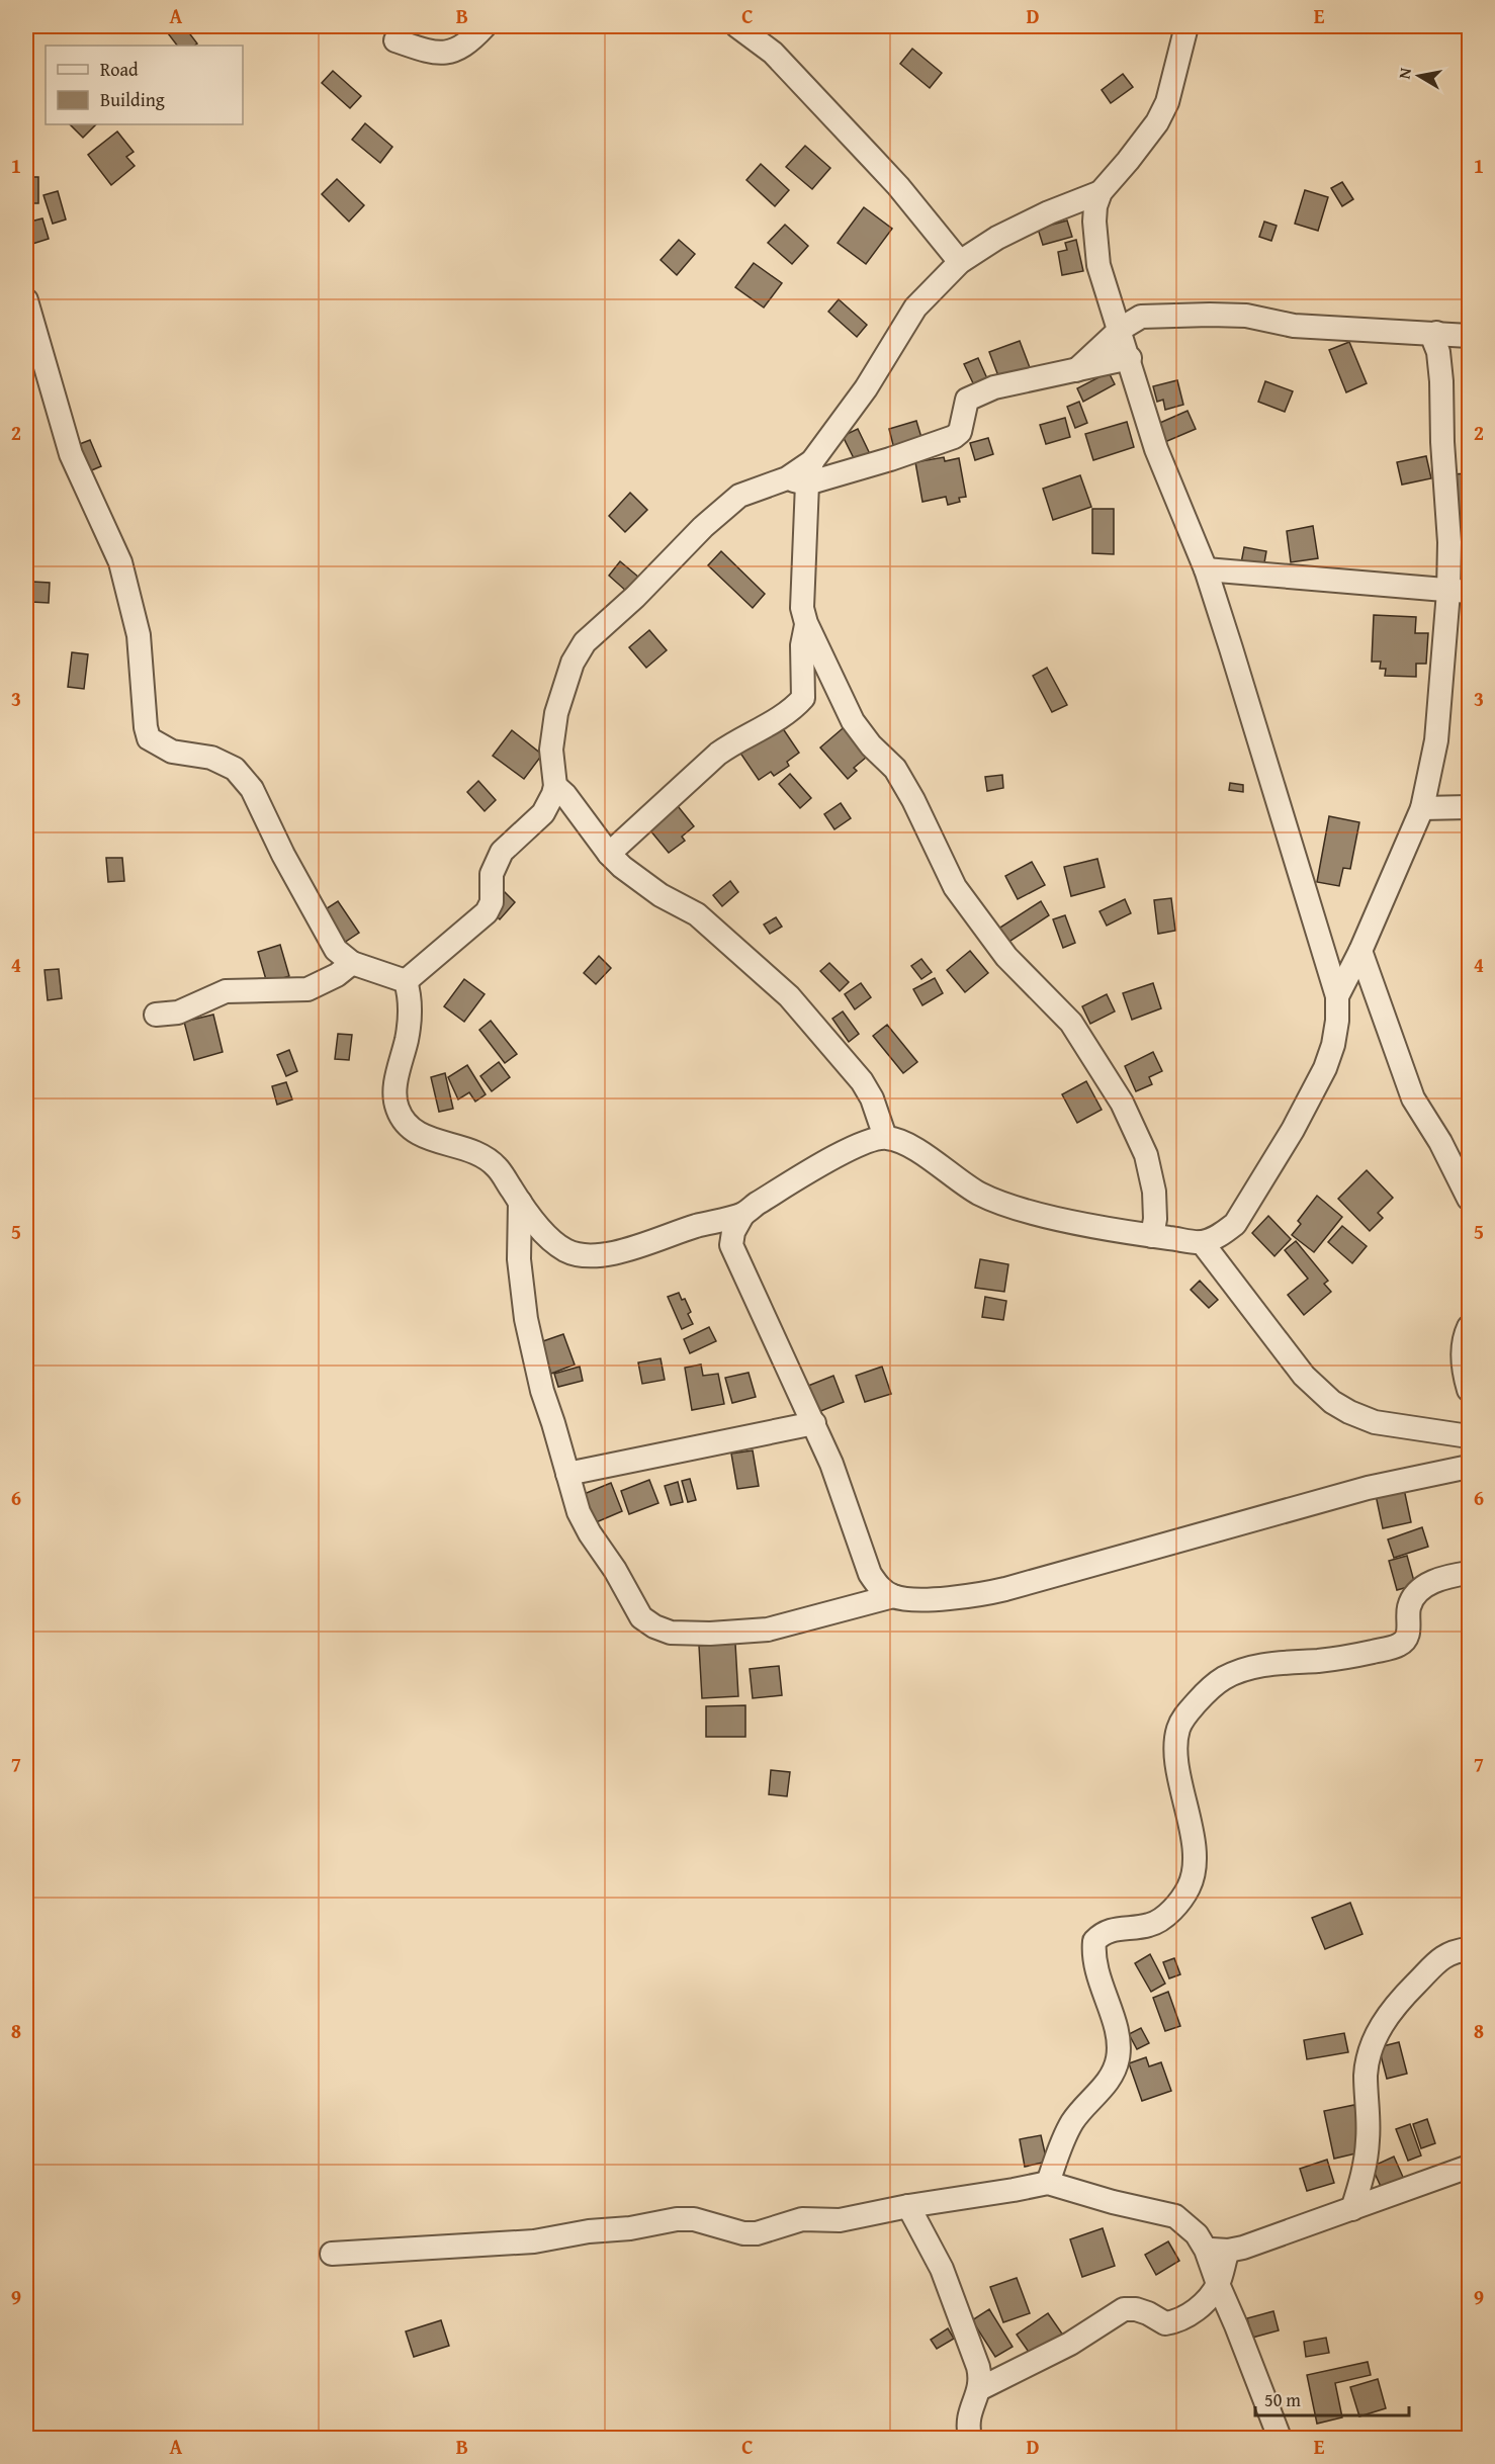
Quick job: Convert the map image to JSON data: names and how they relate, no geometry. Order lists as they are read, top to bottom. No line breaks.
{"legend":["Road","Building"],"scale_bar":"50 m","north":"left","grid":{"columns":["A","B","C","D","E"],"rows":["1","2","3","4","5","6","7","8","9"]}}
